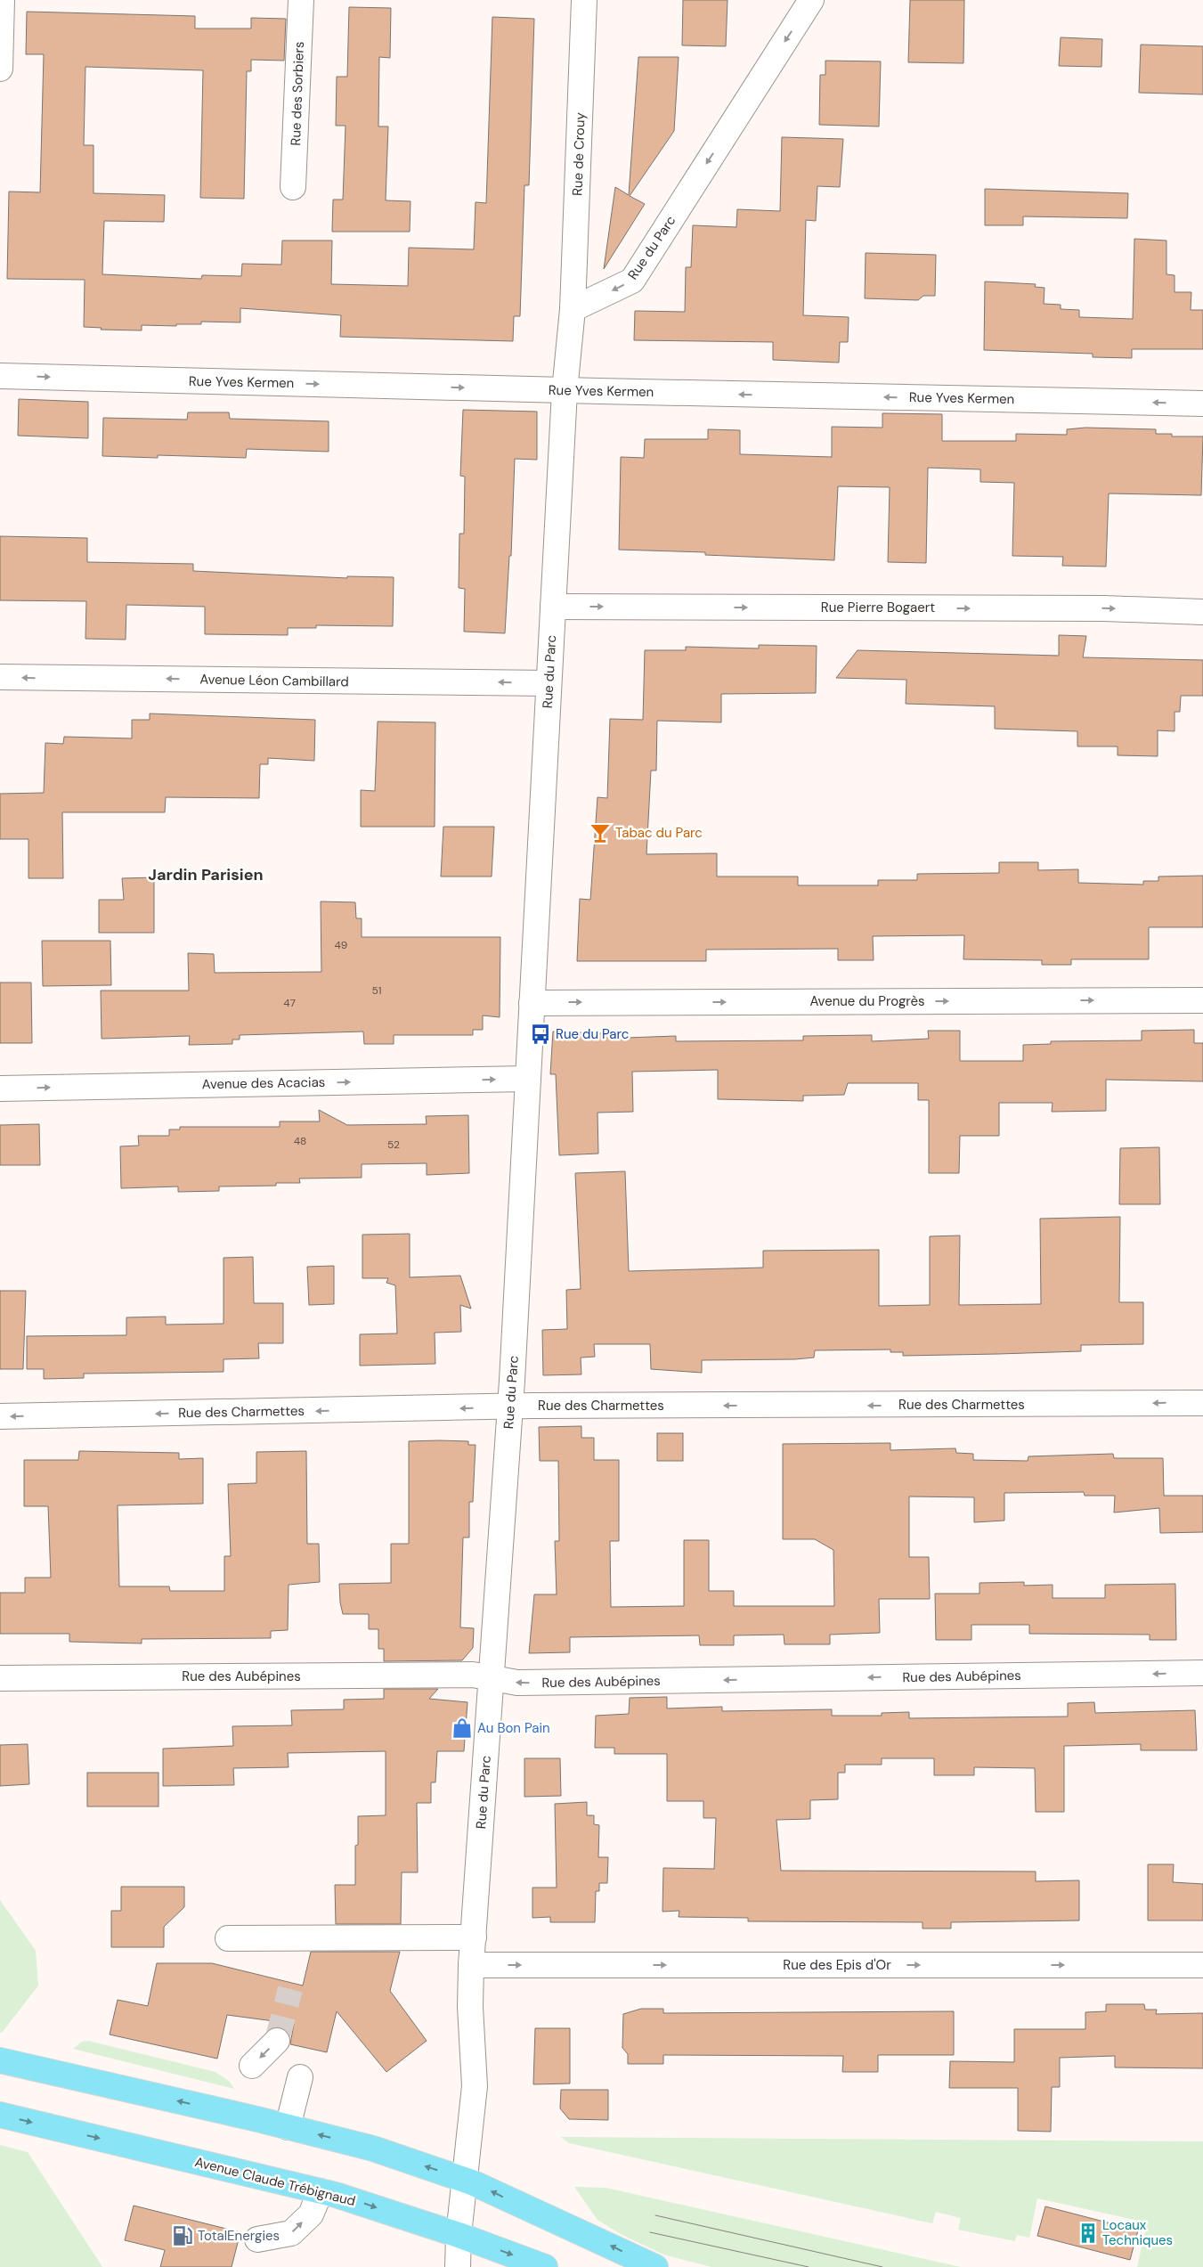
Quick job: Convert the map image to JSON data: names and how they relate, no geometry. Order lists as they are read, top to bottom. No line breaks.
{"streets":{"main road":["Avenue Claude Trébignaud"],"street":["Rue des Sorbiers","Rue de Crouy","Rue du Parc","Rue Yves Kermen","Rue Pierre Bogaert","Avenue Léon Cambillard","Avenue du Progrès","Avenue des Acacias","Rue des Charmettes","Rue des Aubépines","Rue des Epis d'Or"]},"crossings":[["Rue de Crouy","Rue du Parc"],["Rue du Parc","Rue Yves Kermen"],["Rue du Parc","Rue Pierre Bogaert"],["Rue du Parc","Avenue Léon Cambillard"],["Rue du Parc","Avenue du Progrès"],["Rue du Parc","Avenue des Acacias"],["Rue du Parc","Rue des Charmettes"],["Rue du Parc","Rue des Aubépines"],["Rue du Parc","Rue des Epis d'Or"],["Rue du Parc","Avenue Claude Trébignaud"]],"one_way":["Rue Pierre Bogaert","Avenue Léon Cambillard","Avenue du Progrès","Avenue des Acacias","Rue des Charmettes","Rue des Aubépines","Rue des Epis d'Or"],"districts":["Jardin Parisien"],"places":{"bar":["Tabac du Parc"],"bus stop":["Rue du Parc"],"shop":["Au Bon Pain"],"building":["Locaux Techniques"],"fuel station":["TotalEnergies"]},"house_numbers":["49","51","47","48","52"]}
